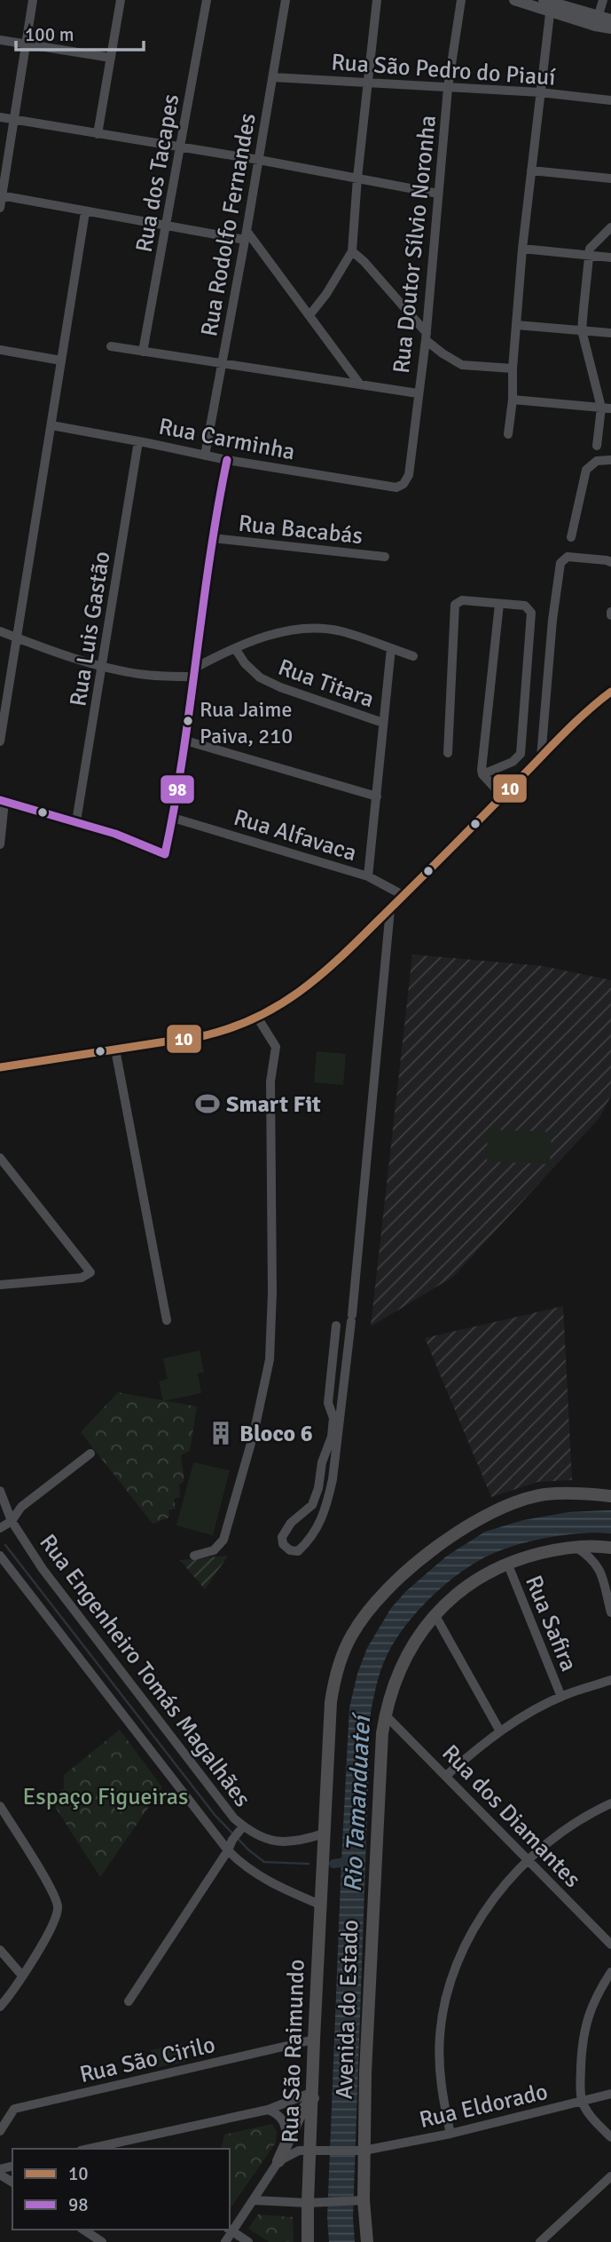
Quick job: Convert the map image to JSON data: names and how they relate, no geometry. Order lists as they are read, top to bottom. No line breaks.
{"streets":{"highway":["Avenida do Estado","Rua São Raimundo"],"street":["Rua São Pedro do Piauí","Rua dos Tacapes","Rua Rodolfo Fernandes","Rua Doutor Sílvio Noronha","Rua Carminha","Rua Bacabás","Rua Luis Gastão","Rua Titara","Rua Alfavaca","Rua Safira","Rua Engenheiro Tomás Magalhães","Rua dos Diamantes","Rua São Cirilo","Rua Eldorado"]},"crossings":[["Rua São Pedro do Piauí","Rua Rodolfo Fernandes"],["Rua São Pedro do Piauí","Rua Doutor Sílvio Noronha"],["Rua Rodolfo Fernandes","Rua Carminha"],["Rua Doutor Sílvio Noronha","Rua Carminha"],["Rua Carminha","Rua Luis Gastão"],["Rua Safira","Avenida do Estado"],["Rua Engenheiro Tomás Magalhães","Rua São Raimundo"],["Rua dos Diamantes","Avenida do Estado"],["Avenida do Estado","Rua Eldorado"],["Rua São Raimundo","Rua São Cirilo"],["Rua São Raimundo","Rua Eldorado"]],"water":["Rio Tamanduateí"],"parks":["Espaço Figueiras"],"places":{"other":["Rua Jaime Paiva, 210"],"sports":["Smart Fit"],"building":["Bloco 6"]},"lines":["transit line 98","transit line 10"],"legend":["10","98"],"scale_bar":"100 m"}
